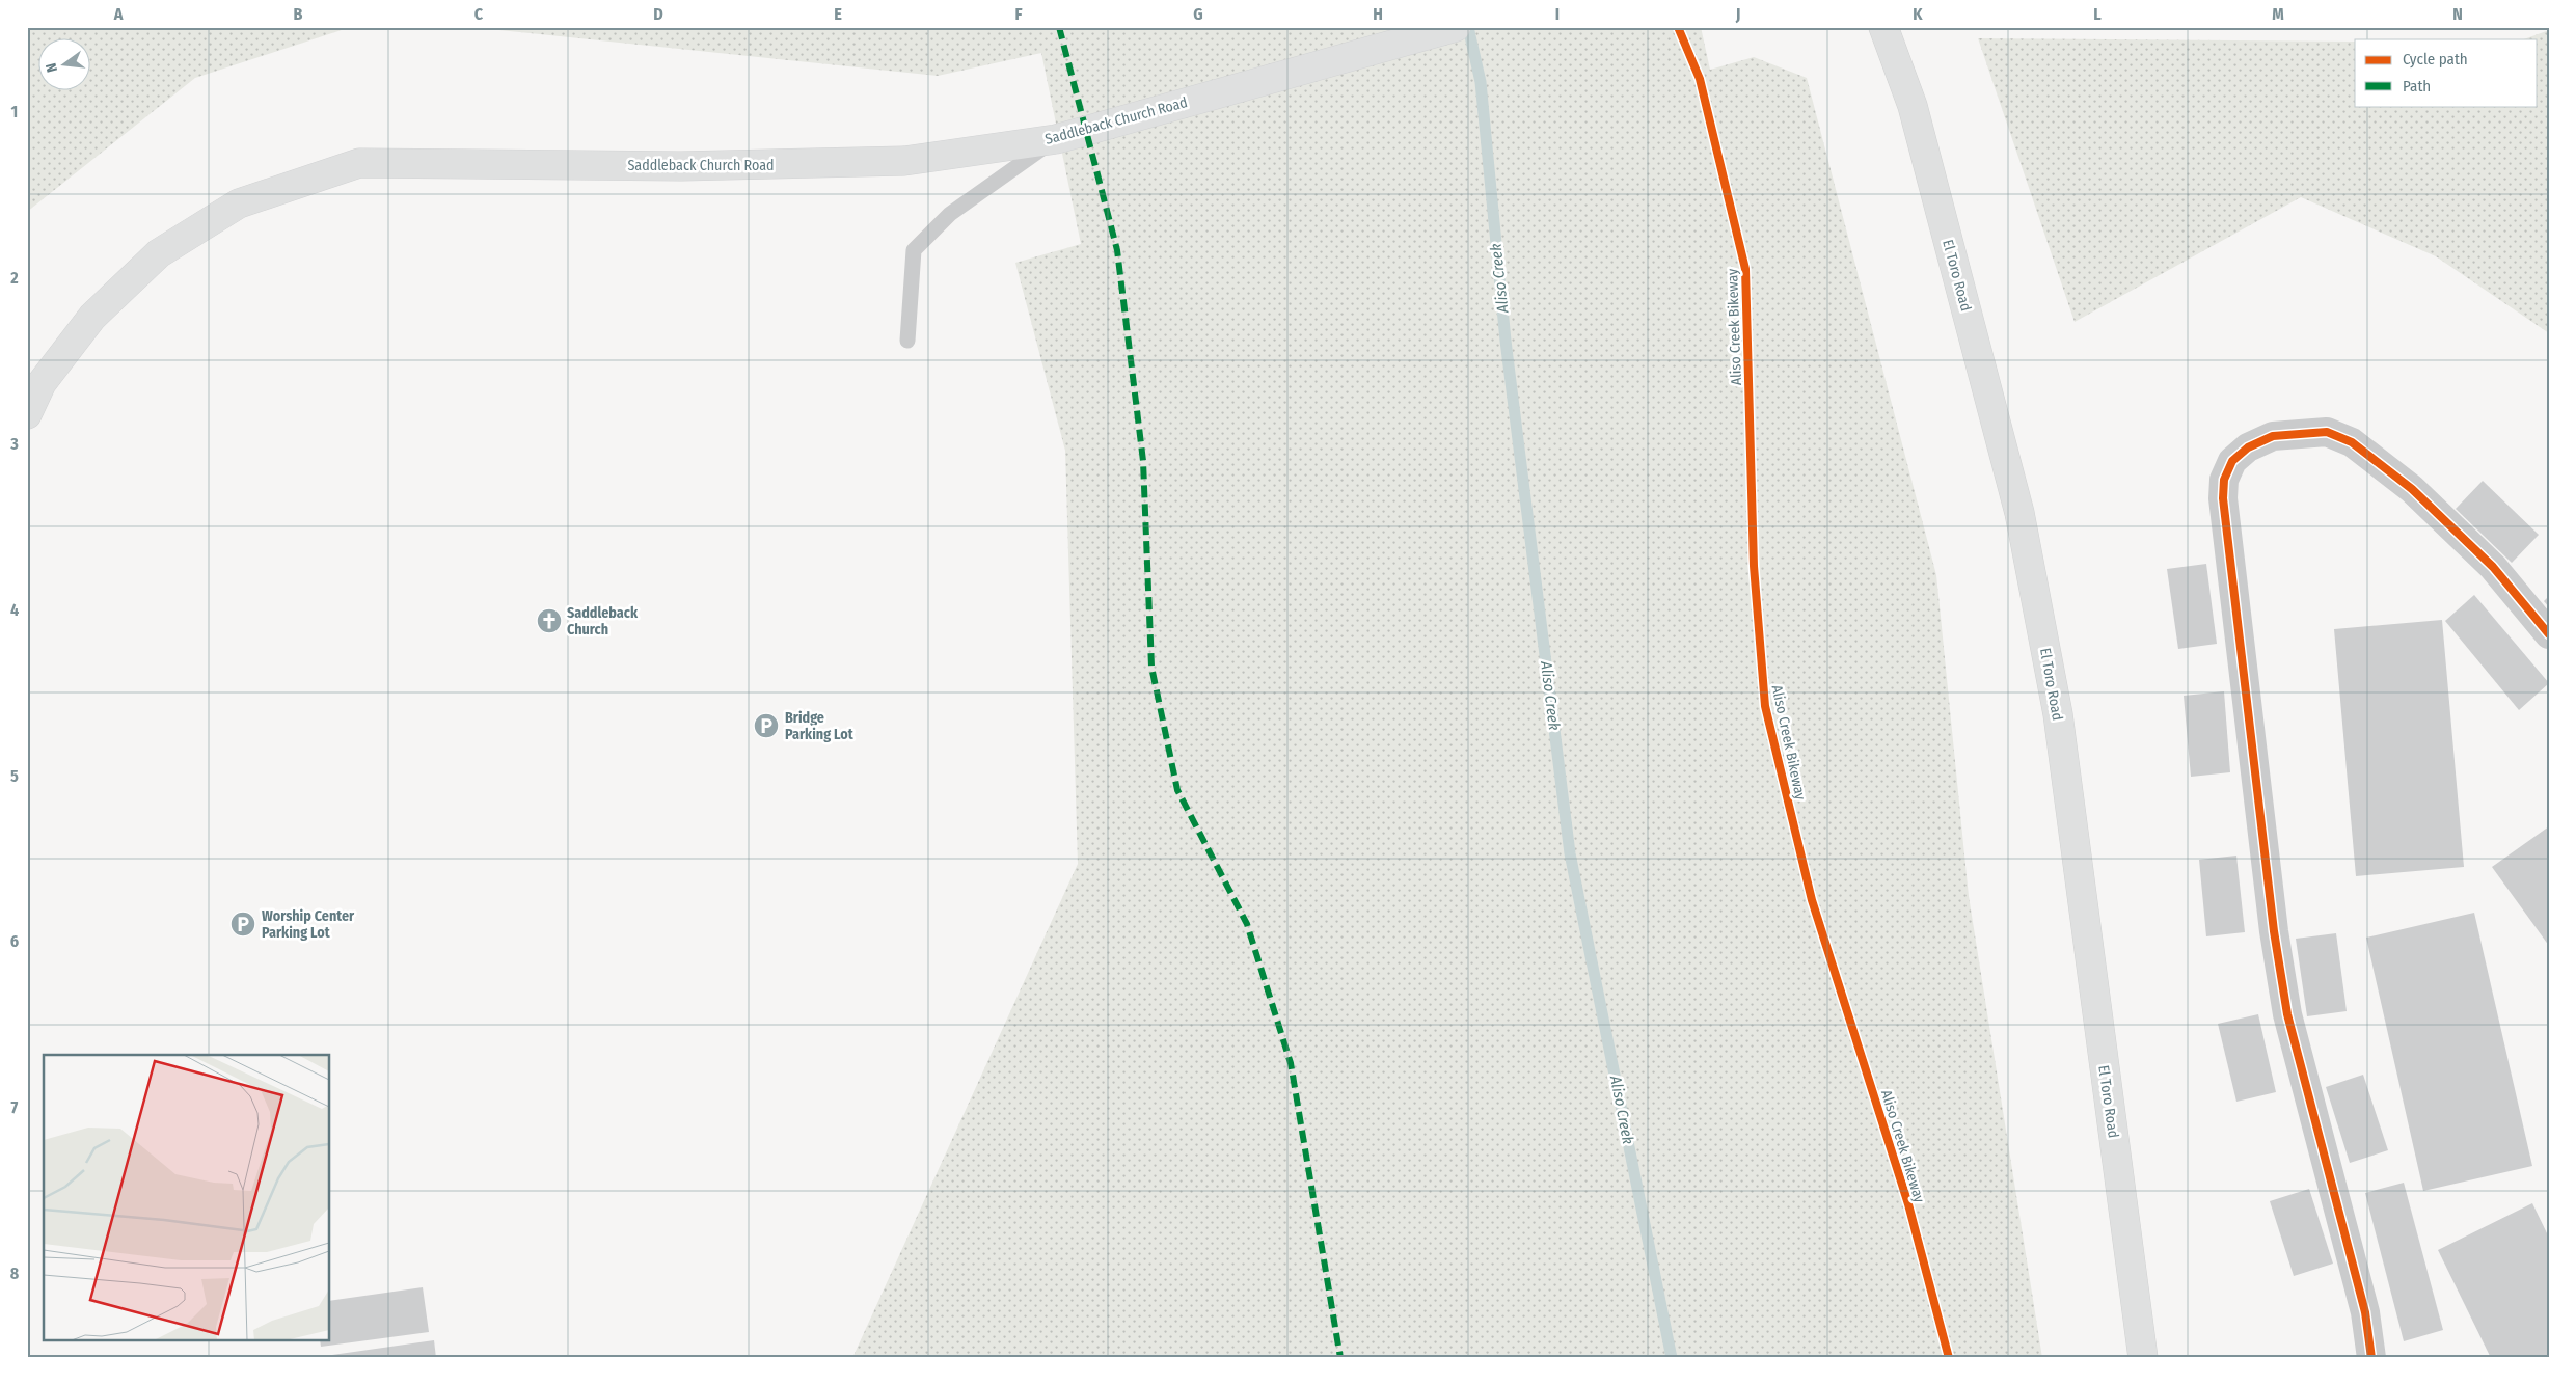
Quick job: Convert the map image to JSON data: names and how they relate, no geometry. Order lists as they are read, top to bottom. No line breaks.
{"streets":{"main road":["Saddleback Church Road","El Toro Road"],"cycle path":["Aliso Creek Bikeway"]},"water":["Aliso Creek"],"places":{"church":["Saddleback Church"],"parking":["Bridge Parking Lot","Worship Center Parking Lot"]},"legend":["Cycle path","Path"],"north":"left","grid":{"columns":["A","B","C","D","E","F","G","H","I","J","K","L","M","N"],"rows":["1","2","3","4","5","6","7","8"]}}
